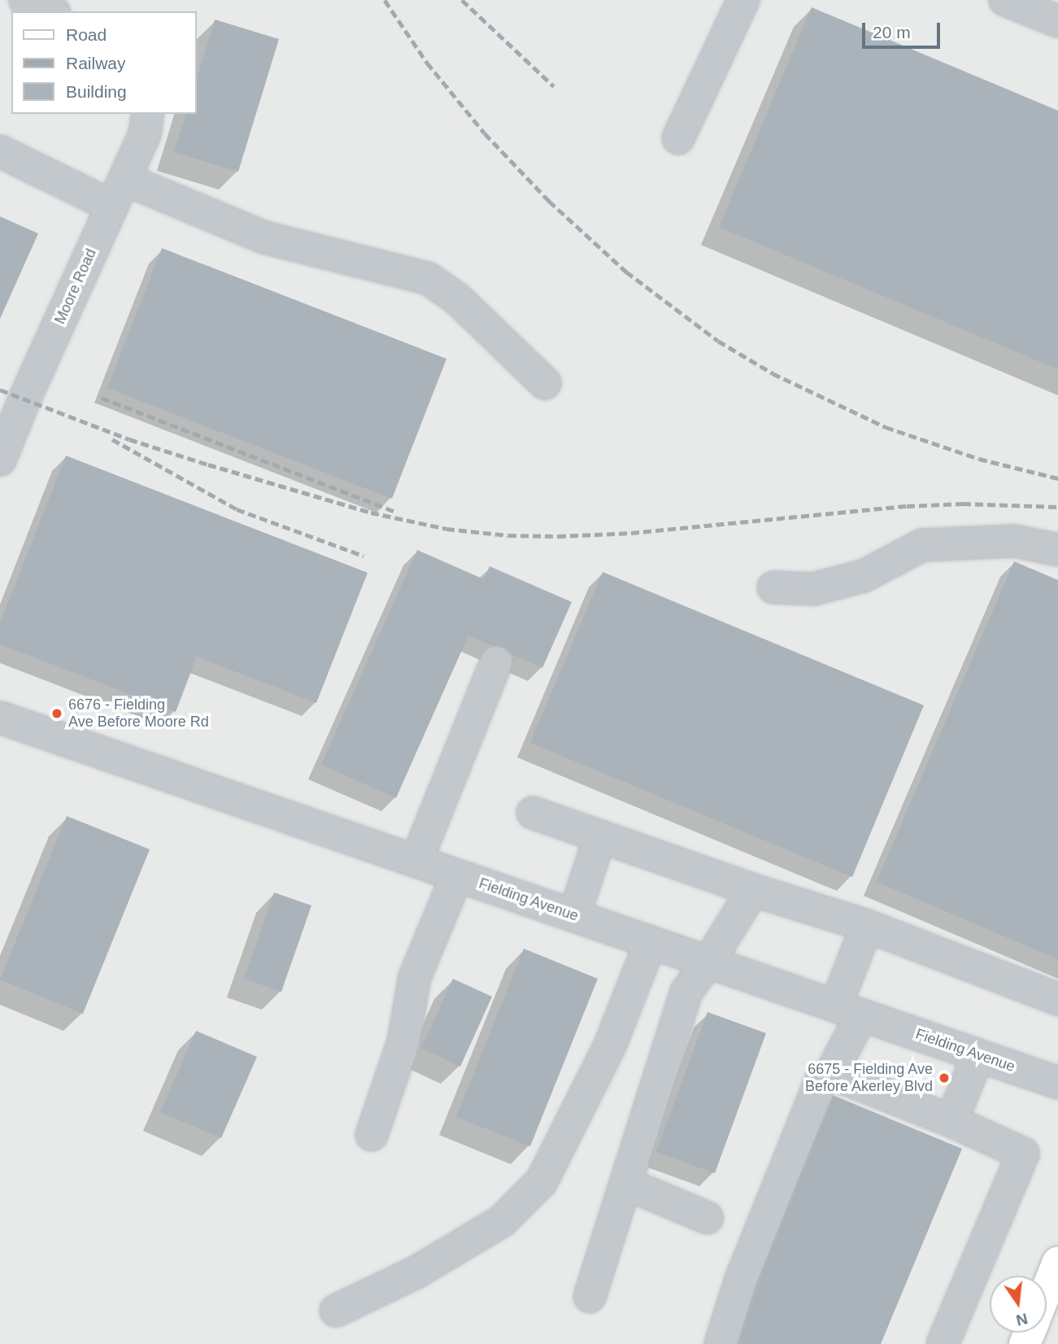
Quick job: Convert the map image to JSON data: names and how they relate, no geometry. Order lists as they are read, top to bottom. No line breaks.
{"streets":{"street":["Moore Road","Fielding Avenue"]},"places":["6676 - Fielding Ave Before Moore Rd","6675 - Fielding Ave Before Akerley Blvd"],"legend":["Road","Railway","Building"],"scale_bar":"20 m","north":"bottom"}
